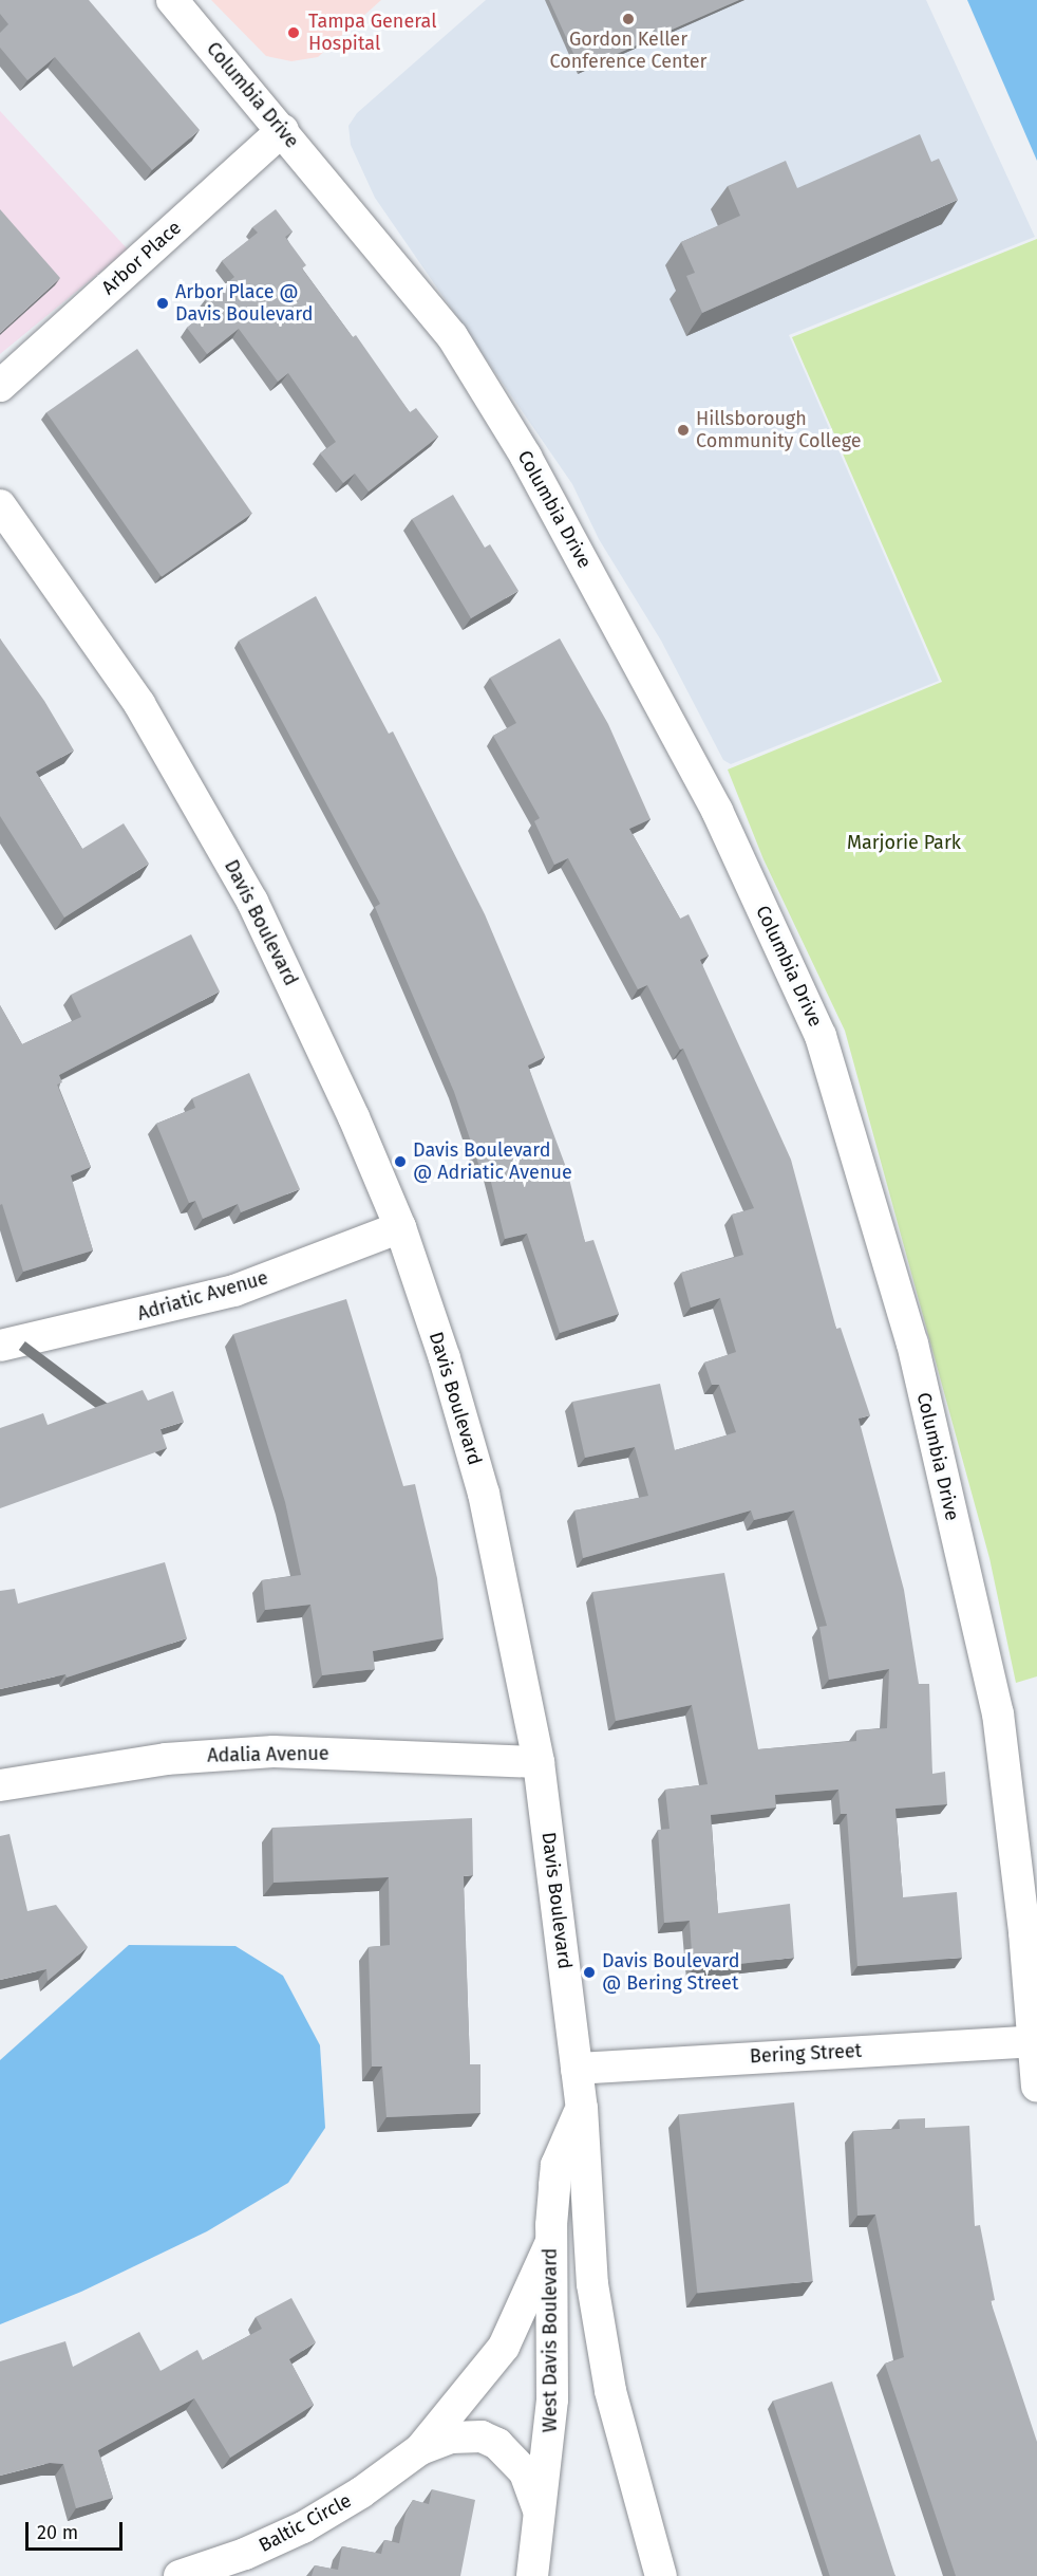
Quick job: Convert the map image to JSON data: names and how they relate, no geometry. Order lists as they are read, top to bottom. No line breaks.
{"streets":{"street":["Columbia Drive","Arbor Place","Davis Boulevard","Adriatic Avenue","Adalia Avenue","Bering Street","West Davis Boulevard","Baltic Circle"]},"crossings":[["Columbia Drive","Arbor Place"],["Columbia Drive","Bering Street"],["Davis Boulevard","Adriatic Avenue"],["Davis Boulevard","Adalia Avenue"],["Davis Boulevard","Bering Street"],["Davis Boulevard","West Davis Boulevard"]],"parks":["Marjorie Park"],"places":["Gordon Keller Conference Center","Tampa General Hospital","Arbor Place @ Davis Boulevard","Hillsborough Community College","Davis Boulevard @ Adriatic Avenue","Davis Boulevard @ Bering Street"],"scale_bar":"20 m"}
